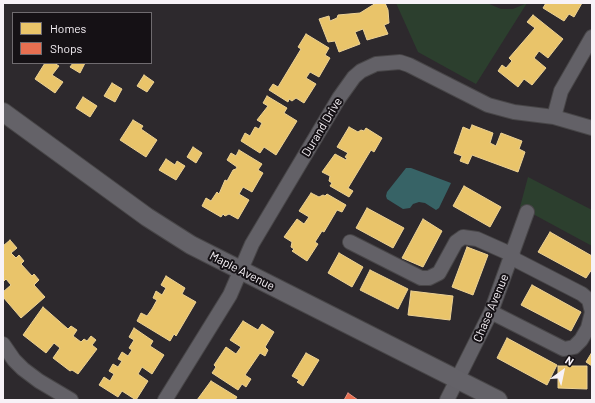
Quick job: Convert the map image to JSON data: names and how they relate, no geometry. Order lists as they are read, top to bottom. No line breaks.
{"streets":{"main road":["Maple Avenue"],"street":["Durand Drive","Chase Avenue"]},"crossings":[["Durand Drive","Maple Avenue"],["Maple Avenue","Chase Avenue"]],"legend":["Homes","Shops"],"north":"top right"}
